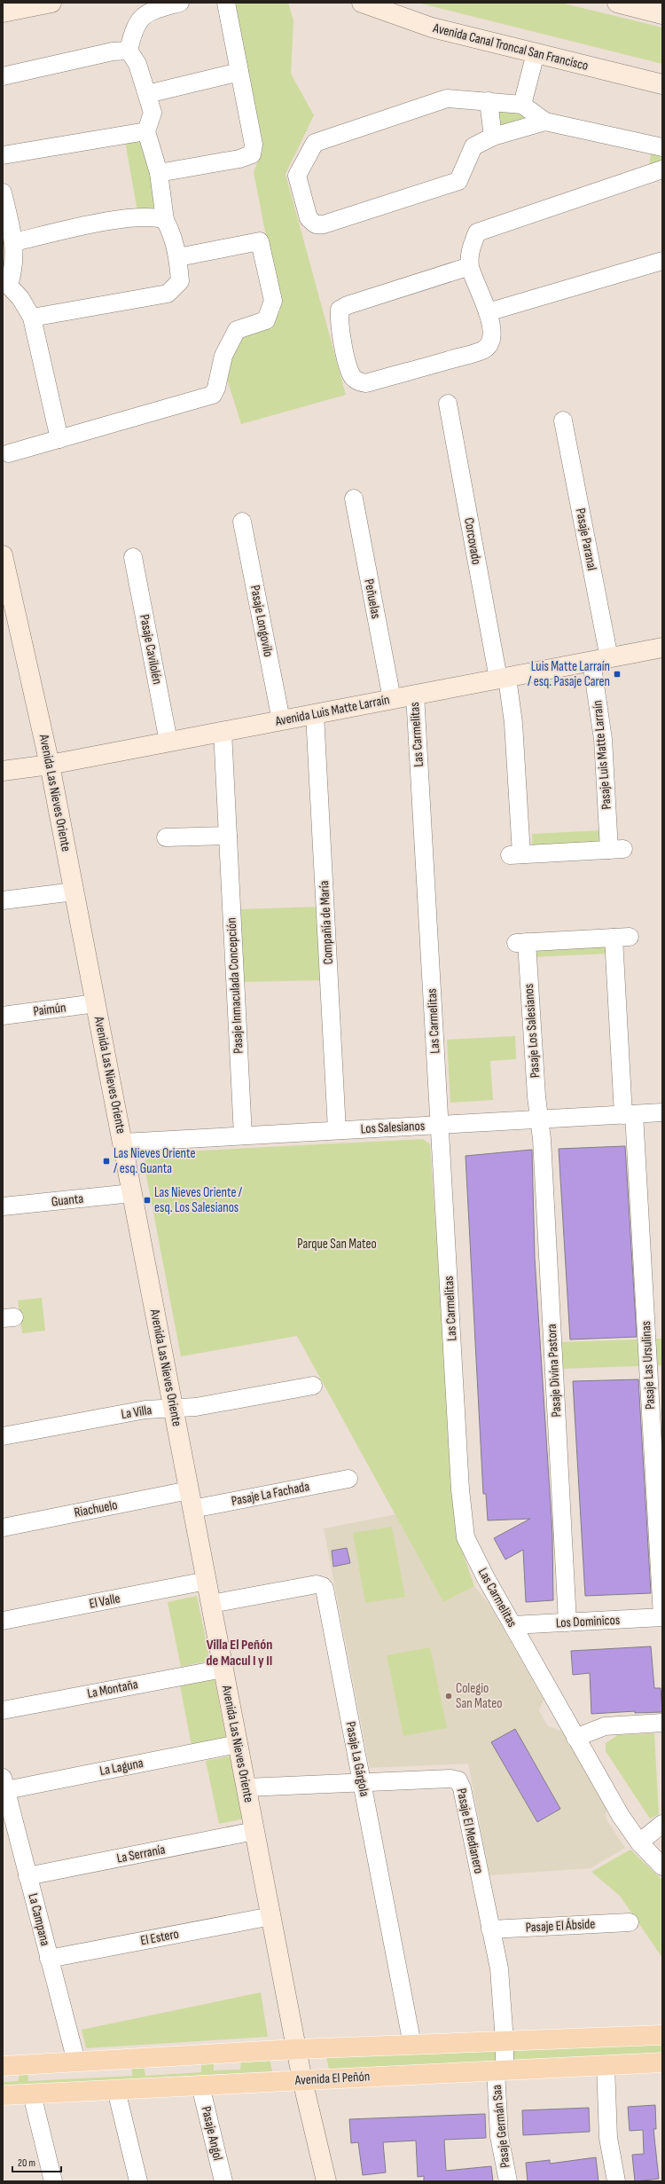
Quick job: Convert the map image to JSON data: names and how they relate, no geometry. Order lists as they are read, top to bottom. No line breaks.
{"streets":{"main road":["Avenida El Peñón"],"street":["Avenida Canal Troncal San Francisco","Pasaje Paranal","Corcovado","Peñuelas","Pasaje Longovilo","Pasaje Cavilolén","Avenida Luis Matte Larraín","Las Carmelitas","Pasaje Luis Matte Larraín","Avenida Las Nieves Oriente","Compañía de María","Pasaje Inmaculada Concepción","Paimún","Pasaje Los Salesianos","Los Salesianos","Guanta","Pasaje Las Ursulinas","Pasaje Divina Pastora","La Villa","Pasaje La Fachada","Riachuelo","El Valle","Los Dominicos","La Montaña","Pasaje La Gárgola","La Laguna","Pasaje El Medianero","La Serranía","La Campana","Pasaje El Ábside","El Estero","Pasaje Germán Saa","Pasaje Angol"]},"crossings":[["Pasaje Paranal","Avenida Luis Matte Larraín"],["Pasaje Paranal","Pasaje Luis Matte Larraín"],["Corcovado","Avenida Luis Matte Larraín"],["Corcovado","Pasaje Luis Matte Larraín"],["Peñuelas","Avenida Luis Matte Larraín"],["Pasaje Longovilo","Avenida Luis Matte Larraín"],["Pasaje Cavilolén","Avenida Luis Matte Larraín"],["Avenida Luis Matte Larraín","Las Carmelitas"],["Avenida Luis Matte Larraín","Pasaje Luis Matte Larraín"],["Avenida Luis Matte Larraín","Avenida Las Nieves Oriente"],["Avenida Luis Matte Larraín","Compañía de María"],["Avenida Luis Matte Larraín","Pasaje Inmaculada Concepción"],["Las Carmelitas","Los Salesianos"],["Las Carmelitas","Los Dominicos"],["Avenida Las Nieves Oriente","Paimún"],["Avenida Las Nieves Oriente","Los Salesianos"],["Avenida Las Nieves Oriente","Guanta"],["Avenida Las Nieves Oriente","La Villa"],["Avenida Las Nieves Oriente","Pasaje La Fachada"],["Avenida Las Nieves Oriente","Riachuelo"],["Avenida Las Nieves Oriente","El Valle"],["Avenida Las Nieves Oriente","La Montaña"],["Avenida Las Nieves Oriente","Pasaje La Gárgola"],["Avenida Las Nieves Oriente","La Laguna"],["Avenida Las Nieves Oriente","Pasaje El Medianero"],["Avenida Las Nieves Oriente","La Serranía"],["Avenida Las Nieves Oriente","El Estero"],["Avenida Las Nieves Oriente","Avenida El Peñón"],["Compañía de María","Los Salesianos"],["Pasaje Inmaculada Concepción","Los Salesianos"],["Pasaje Los Salesianos","Los Salesianos"],["Pasaje Los Salesianos","Pasaje Las Ursulinas"],["Pasaje Los Salesianos","Pasaje Divina Pastora"],["Los Salesianos","Pasaje Las Ursulinas"],["Los Salesianos","Pasaje Divina Pastora"],["Pasaje Las Ursulinas","Los Dominicos"],["Pasaje Divina Pastora","Los Dominicos"],["Pasaje La Gárgola","Pasaje El Medianero"],["La Laguna","La Campana"],["Pasaje El Medianero","Pasaje El Ábside"],["Pasaje El Medianero","Avenida El Peñón"],["Pasaje El Medianero","Pasaje Germán Saa"],["La Serranía","La Campana"],["La Campana","El Estero"],["Avenida El Peñón","Pasaje Germán Saa"],["Avenida El Peñón","Pasaje Angol"]],"districts":["Villa El Peñón de Macul I y II"],"parks":["Parque San Mateo"],"places":{"transit":["Luis Matte Larraín / esq. Pasaje Caren","Las Nieves Oriente / esq. Guanta","Las Nieves Oriente / esq. Los Salesianos"],"other":["Colegio San Mateo"]},"scale_bar":"20 m"}
